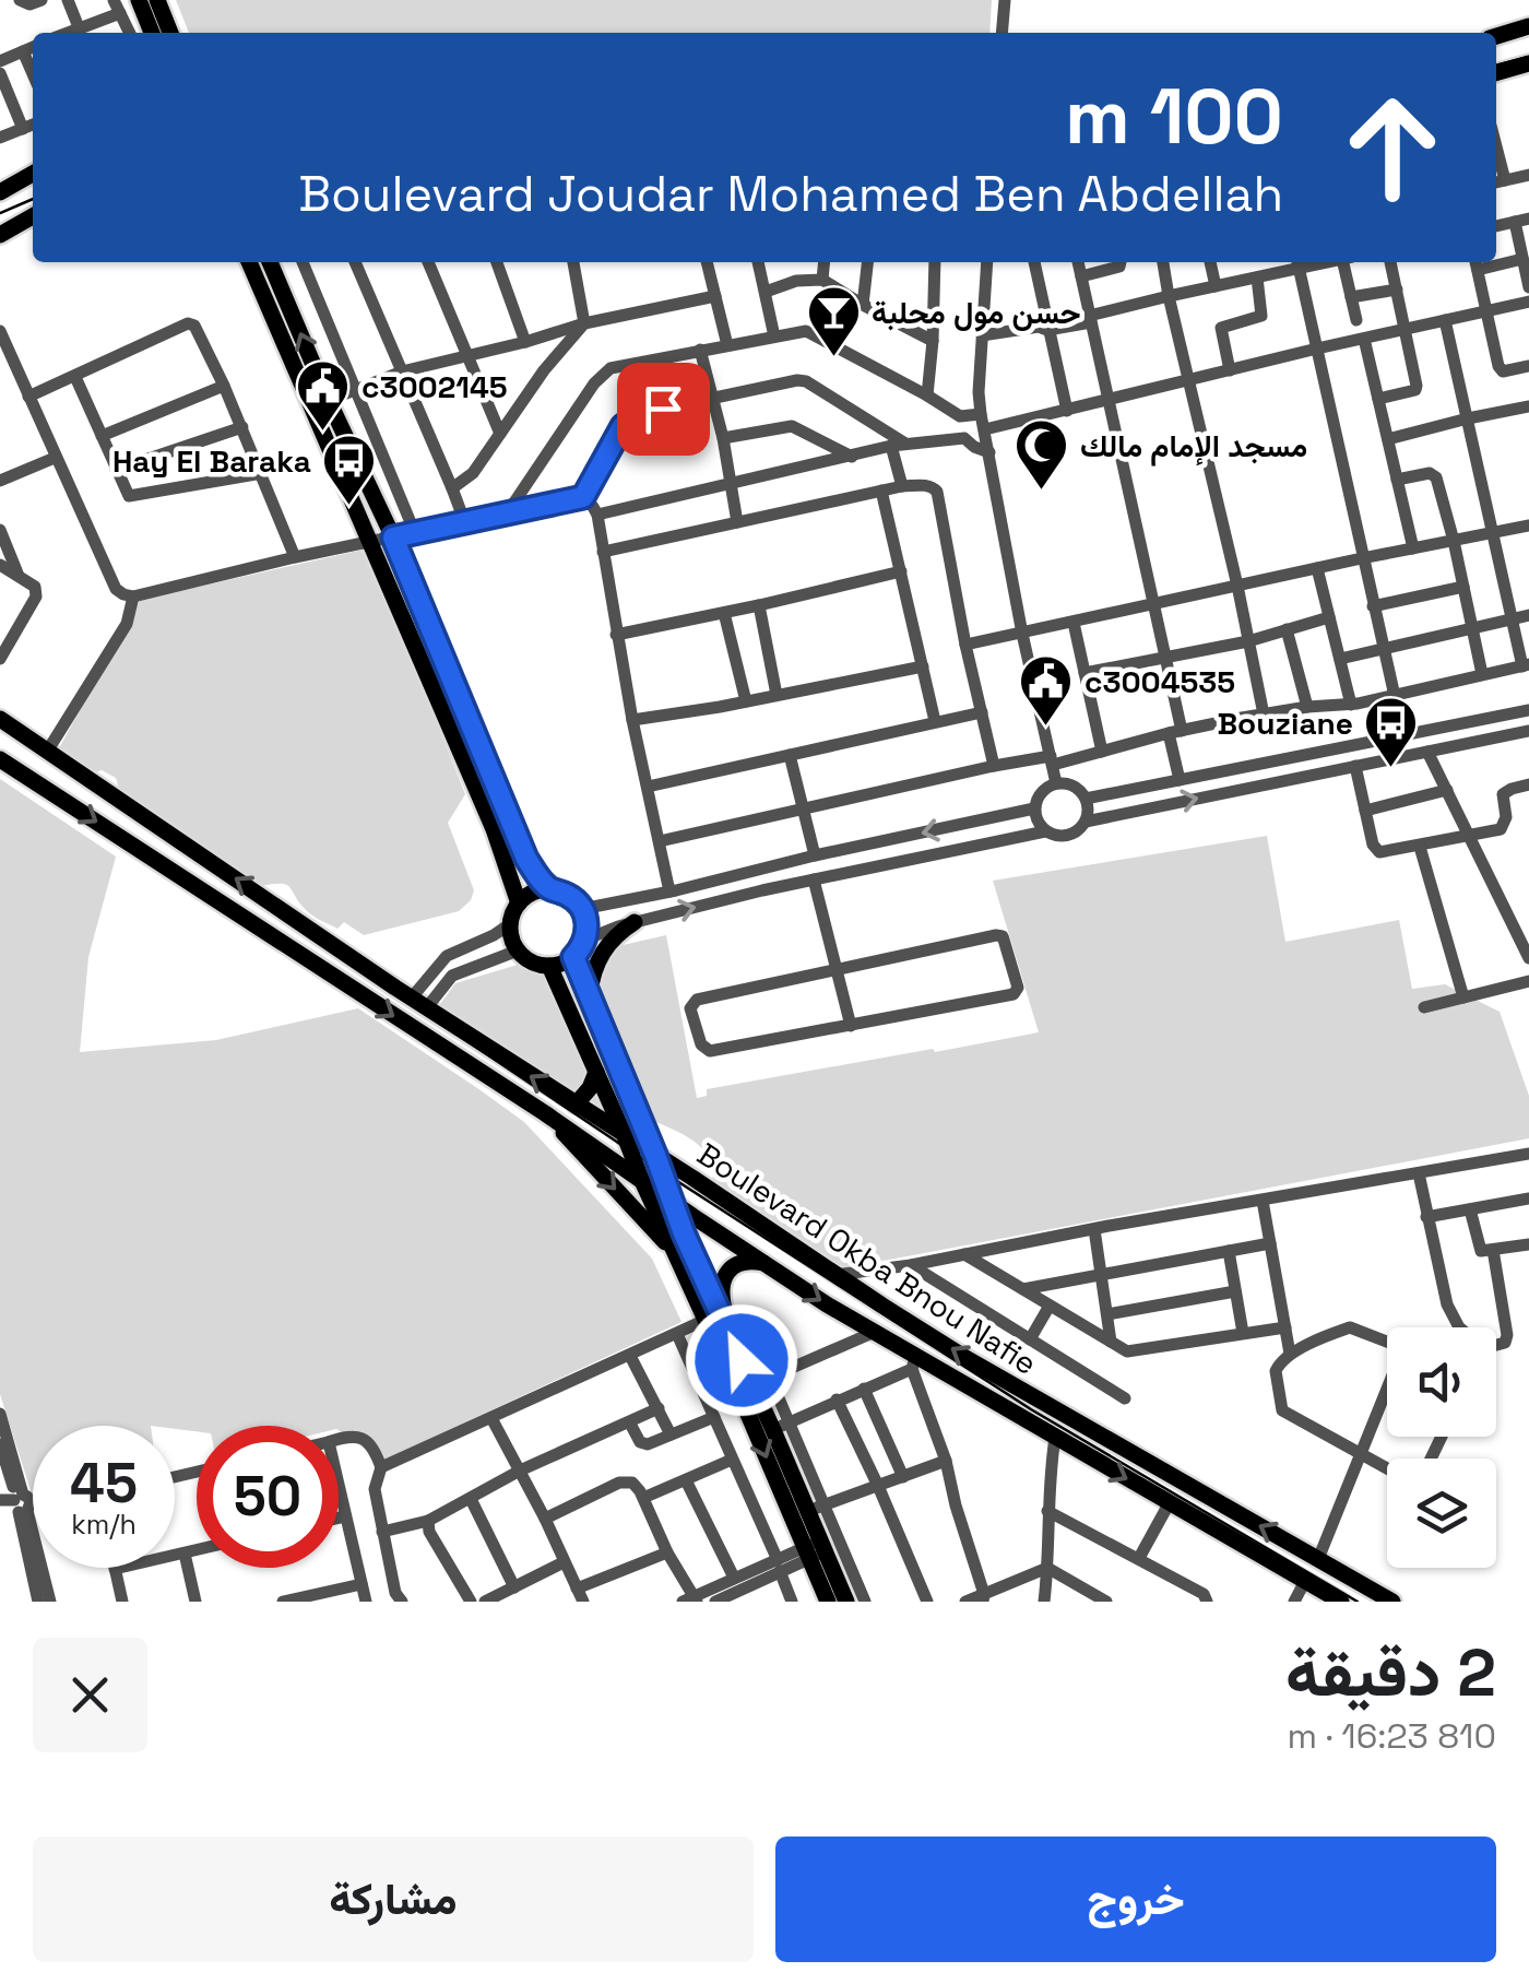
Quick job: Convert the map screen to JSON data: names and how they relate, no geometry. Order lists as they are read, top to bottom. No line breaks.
{"streets":{"main road":["Boulevard Okba Bnou Nafie"]},"places":{"bar":["حسن مول محلبة"],"public building":["c3002145","c3004535"],"mosque":["مسجد الإمام مالك"],"bus stop":["Hay El Baraka","Bouziane"]},"page":{"turn":["100 m","Boulevard Joudar Mohamed Ben Abdellah"],"speed":"45 km/h","limit":"50","heading":["2 دقيقة","810 m · 16:23"],"buttons":["خروج","مشاركة"]}}
